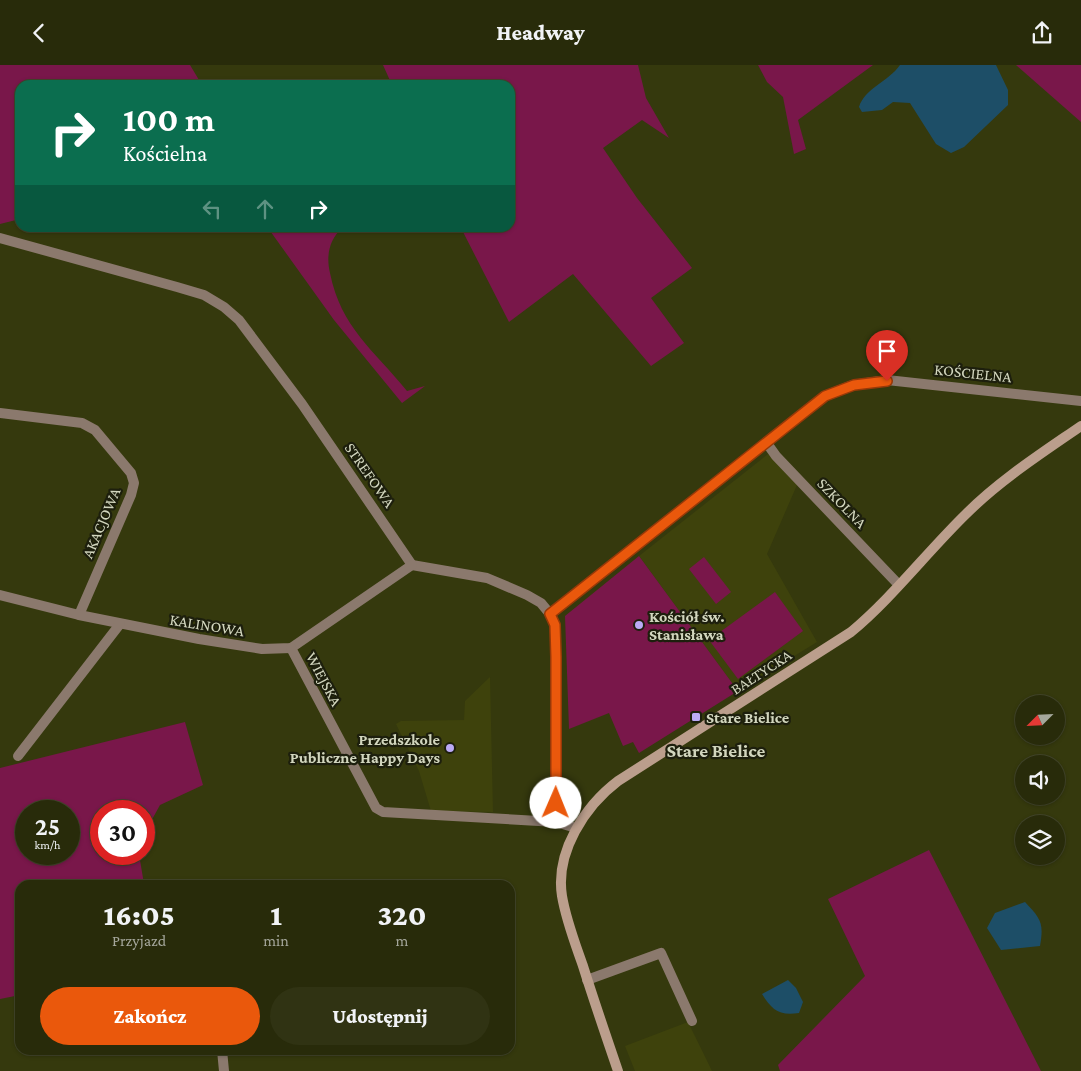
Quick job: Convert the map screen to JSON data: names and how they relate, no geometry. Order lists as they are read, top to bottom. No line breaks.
{"streets":{"street":["KOŚCIELNA","STREFOWA","SZKOLNA","AKACJOWA","KALINOWA","BAŁTYCKA","WIEJSKA"]},"crossings":[["KOŚCIELNA","SZKOLNA"],["STREFOWA","WIEJSKA"],["SZKOLNA","BAŁTYCKA"],["AKACJOWA","KALINOWA"],["KALINOWA","WIEJSKA"],["BAŁTYCKA","WIEJSKA"]],"districts":["Stare Bielice"],"places":{"other":["Kościół św. Stanisława","Przedszkole Publiczne Happy Days"],"transit":["Stare Bielice"]},"north":"bottom left","page":{"header":"Headway","turn":["100 m","Kościelna"],"speed":"25 km/h","limit":"30","eta":["16:05","Przyjazd","1","min","320","m"],"buttons":["Zakończ","Udostępnij"]}}
